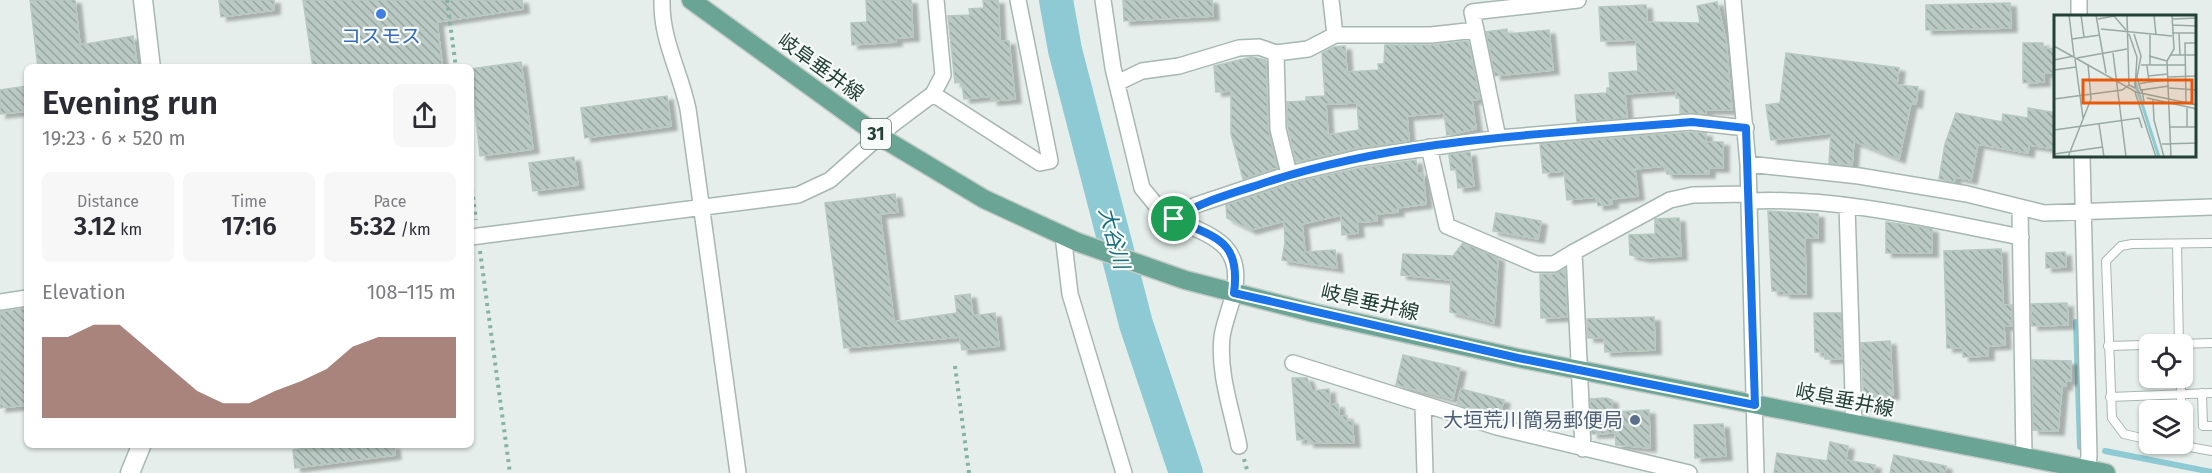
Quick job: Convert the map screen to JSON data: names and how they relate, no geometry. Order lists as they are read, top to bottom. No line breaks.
{"streets":{"main road":["岐阜垂井線","31"]},"water":["大谷川"],"places":["コスモス","大垣荒川簡易郵便局"],"page":{"heading":["Evening run","19:23 · 6 × 520 m"],"stats":[["Distance","3.12 km"],["Time","17:16"],["Pace","5:32 /km"]],"chart":["Elevation","108–115 m"]}}
